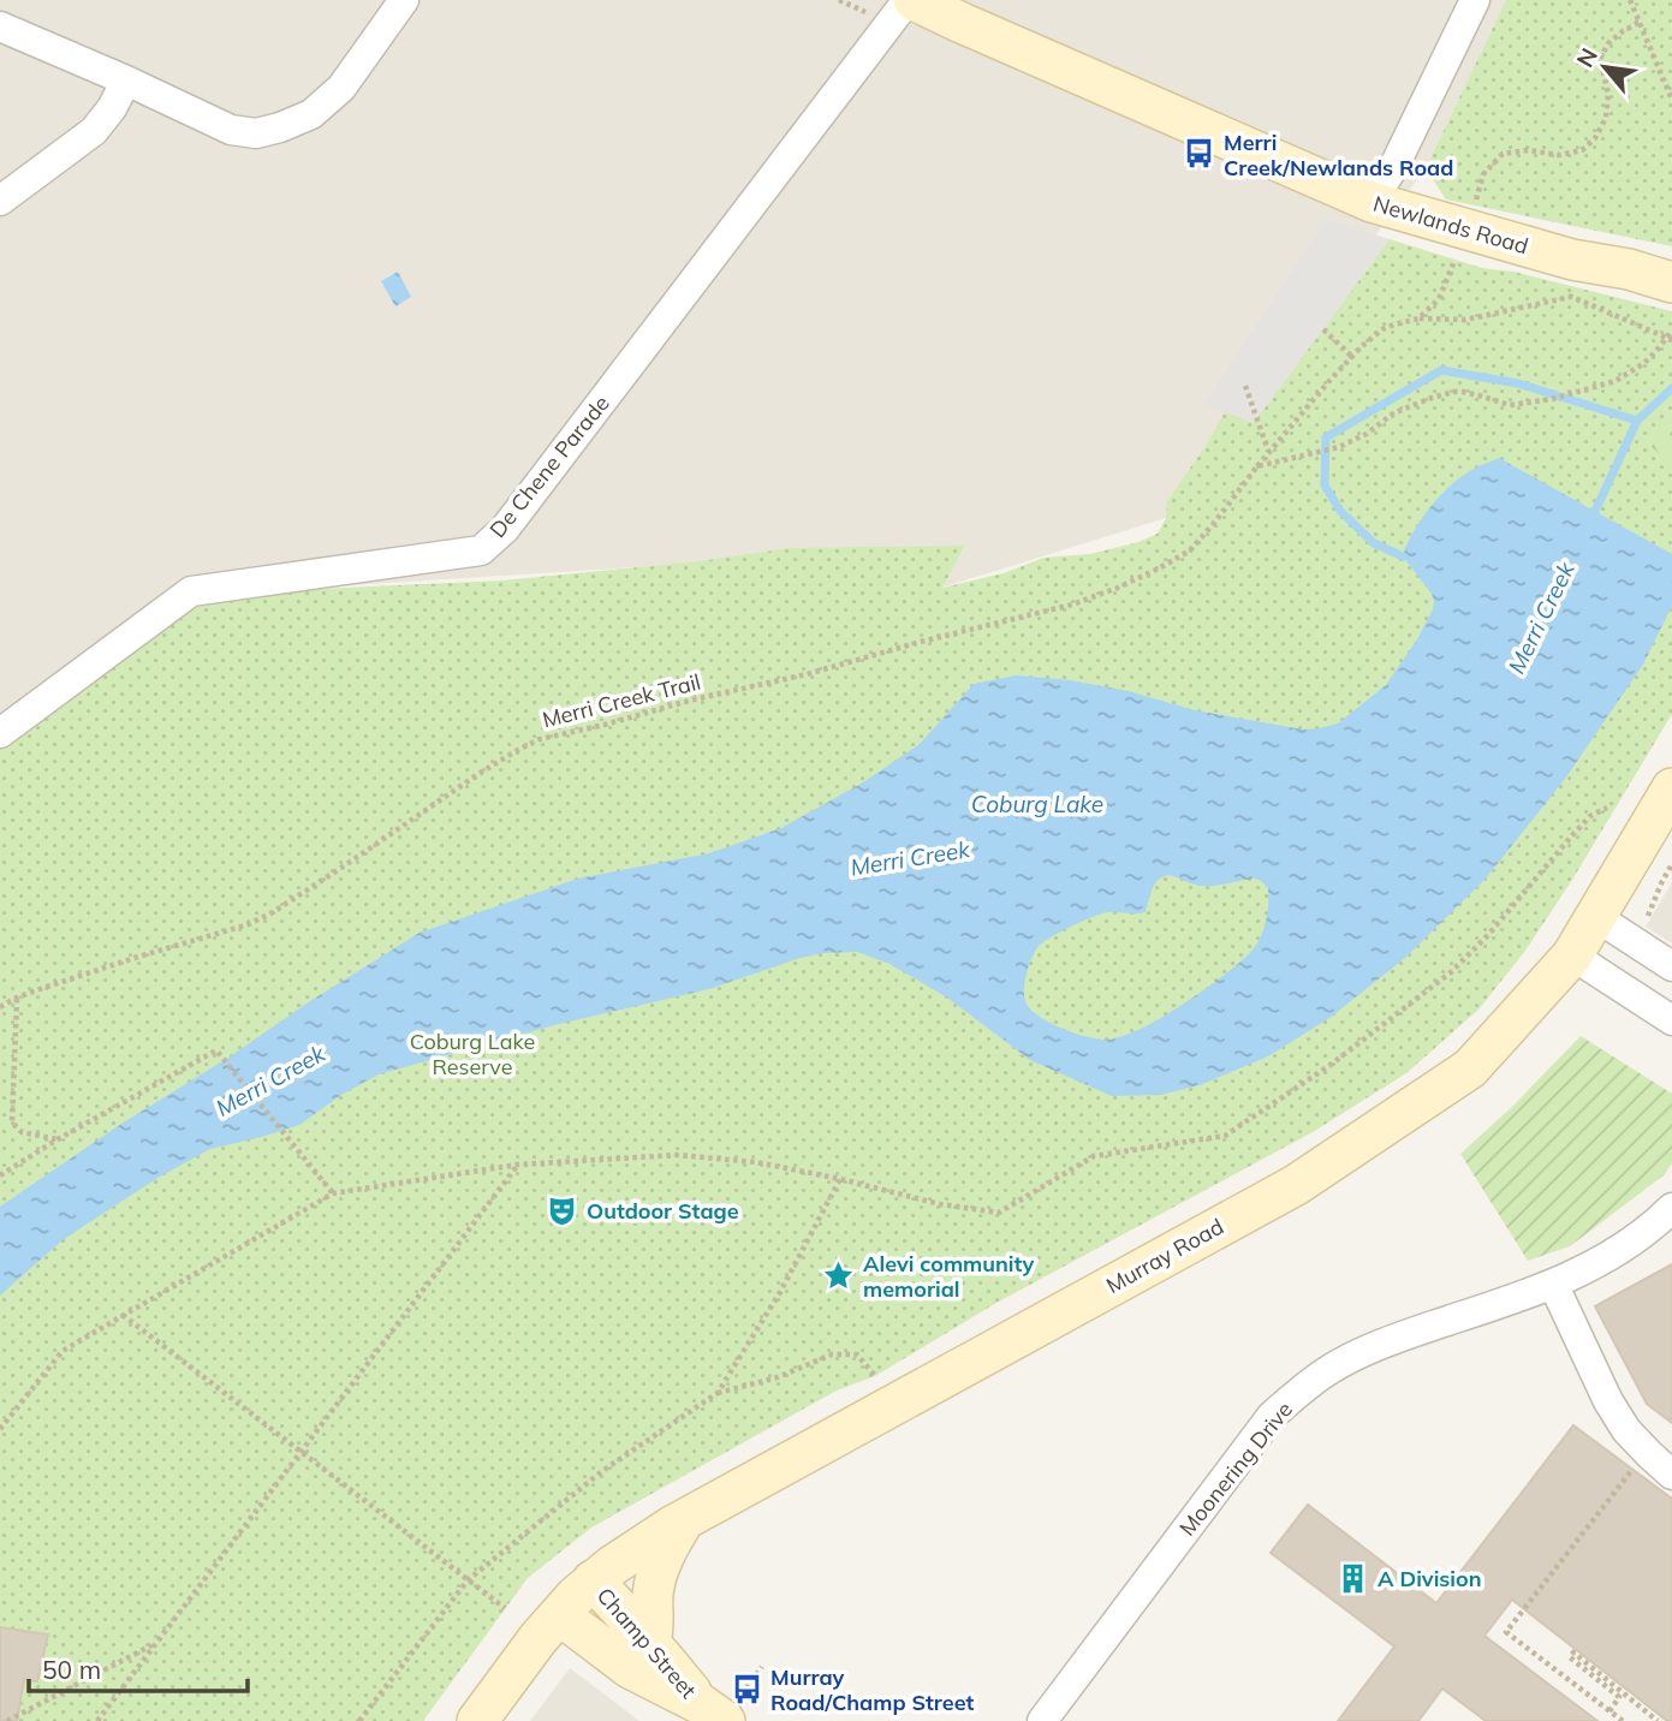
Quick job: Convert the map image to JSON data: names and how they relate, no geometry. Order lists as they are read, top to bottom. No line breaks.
{"streets":{"main road":["Newlands Road","Murray Road","Champ Street"],"street":["De Chene Parade","Moonering Drive"],"path":["Merri Creek Trail"]},"crossings":[["Murray Road","Champ Street"]],"water":["Merri Creek","Coburg Lake"],"parks":["Coburg Lake Reserve"],"places":{"bus stop":["Merri Creek/Newlands Road","Murray Road/Champ Street"],"theatre":["Outdoor Stage"],"place":["Alevi community memorial"],"building":["A Division"]},"scale_bar":"50 m","north":"top left"}
